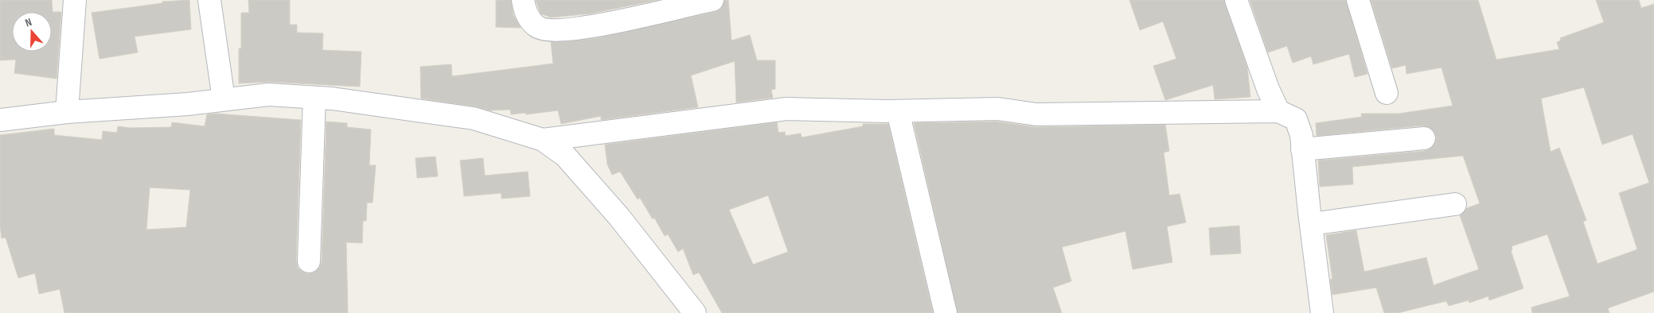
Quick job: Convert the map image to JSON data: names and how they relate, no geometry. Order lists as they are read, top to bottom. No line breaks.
{"north":"top"}
